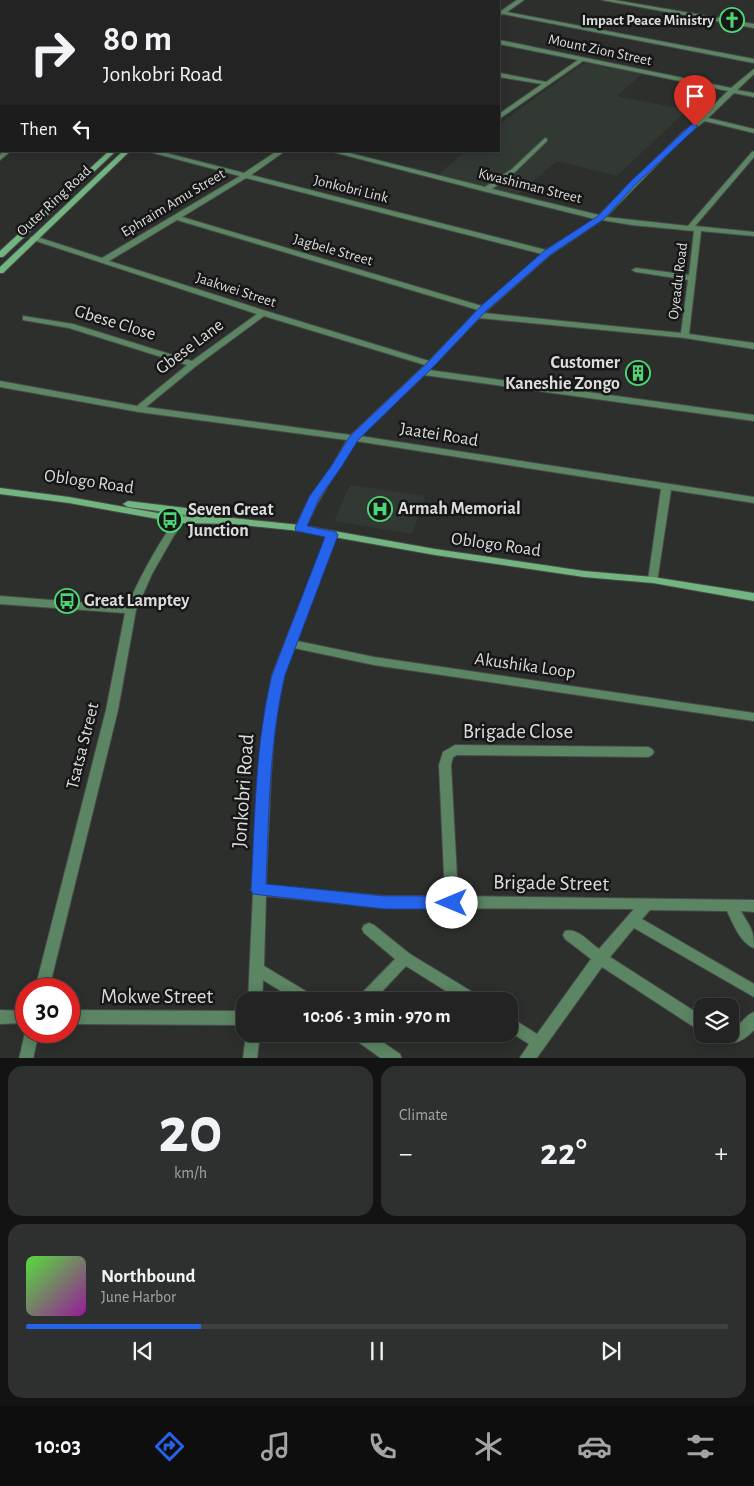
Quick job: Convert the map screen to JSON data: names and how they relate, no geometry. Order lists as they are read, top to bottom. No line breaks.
{"streets":{"main road":["Outer Ring Road","Oblogo Road"],"street":["Mount Zion Street","Kwashiman Street","Jonkobri Link","Ephraim Amu Street","Jagbele Street","Oyeadu Road","Jaakwei Street","Gbese Close","Gbese Lane","Jaatei Road","Akushika Loop","Brigade Close","Tsatsa Street","Jonkobri Road","Brigade Street","Mokwe Street"]},"crossings":[["Kwashiman Street","Oyeadu Road"],["Jonkobri Link","Ephraim Amu Street"],["Outer Ring Road","Jaakwei Street"],["Ephraim Amu Street","Jagbele Street"],["Ephraim Amu Street","Jaakwei Street"],["Jagbele Street","Oyeadu Road"],["Jaakwei Street","Gbese Lane"],["Gbese Close","Gbese Lane"],["Gbese Lane","Jaatei Road"],["Oblogo Road","Tsatsa Street"],["Oblogo Road","Jonkobri Road"],["Akushika Loop","Jonkobri Road"],["Brigade Close","Brigade Street"],["Jonkobri Road","Brigade Street"]],"places":{"church":["Impact Peace Ministry"],"building":["Customer Kaneshie Zongo"],"hospital":["Armah Memorial"],"bus stop":["Seven Great Junction","Great Lamptey"]},"page":{"turn":["80 m","Jonkobri Road"],"then":"Then","limit":"30","trip":"10:06 · 3 min · 970 m","tile":[["20","km/h"],"Climate"],"heat":["−","22°","+"],"song":["Northbound","June Harbor"],"tabs":"10:03"}}
